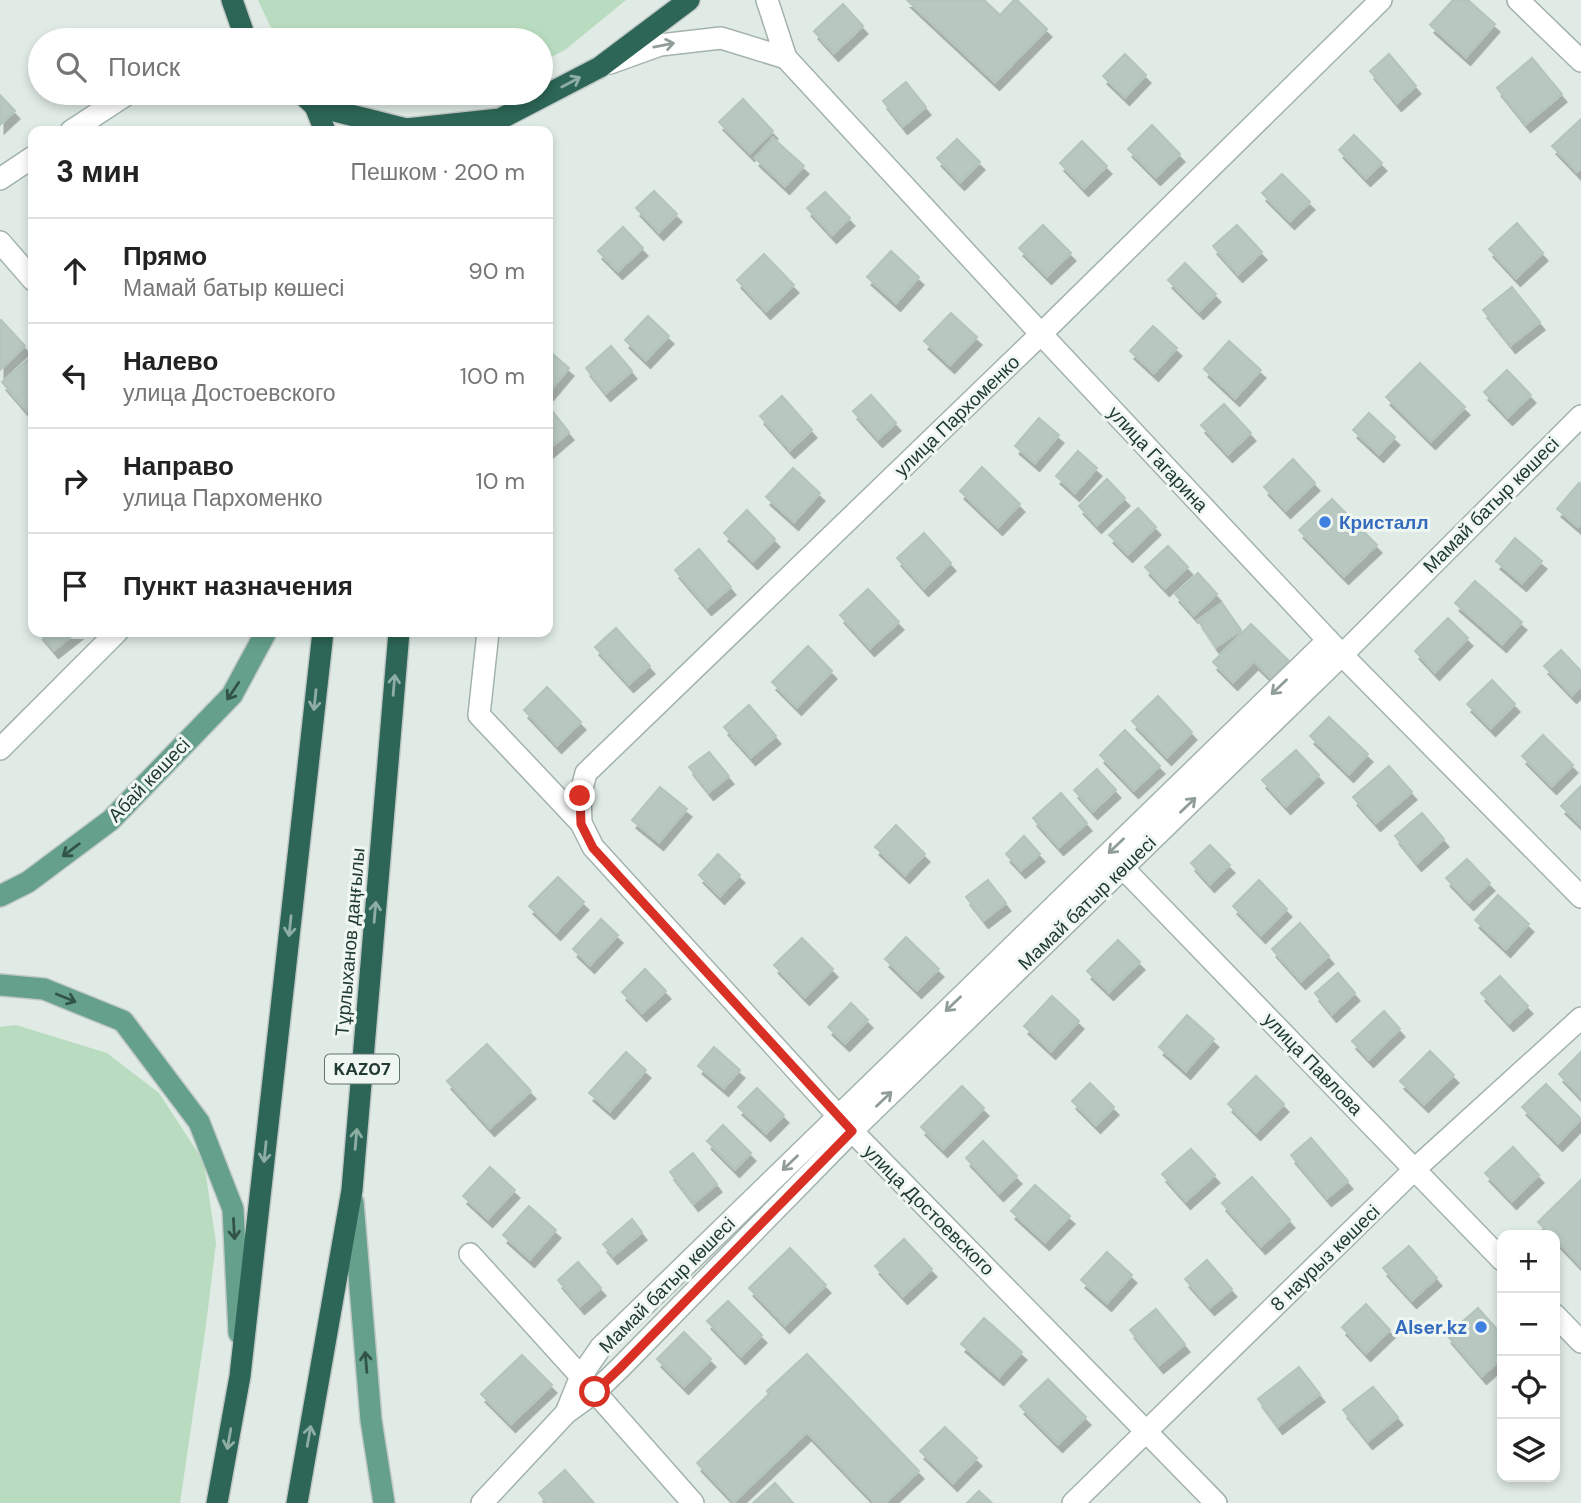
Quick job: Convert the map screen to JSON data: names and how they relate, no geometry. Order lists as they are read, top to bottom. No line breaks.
{"streets":{"highway":["Тұрлыханов даңғылы","KAZ07"],"main road":["Абай көшесі"],"street":["улица Пархоменко","улица Гагарина","Мамай батыр көшесі","улица Павлова","улица Достоевского","8 наурыз көшесі"]},"crossings":[["улица Пархоменко","улица Гагарина"],["улица Пархоменко","улица Достоевского"],["улица Гагарина","Мамай батыр көшесі"],["Мамай батыр көшесі","улица Павлова"],["Мамай батыр көшесі","улица Достоевского"],["улица Павлова","8 наурыз көшесі"],["улица Достоевского","8 наурыз көшесі"]],"one_way":["Абай көшесі"],"places":["Кристалл","Alser.kz"],"page":{"search":"Поиск","heading":["3 мин","Пешком · 200 m"],"list":[["Прямо","Мамай батыр көшесі","90 m"],["Налево","улица Достоевского","100 m"],["Направо","улица Пархоменко","10 m"],"Пункт назначения"],"map_buttons":["+","−"]}}
